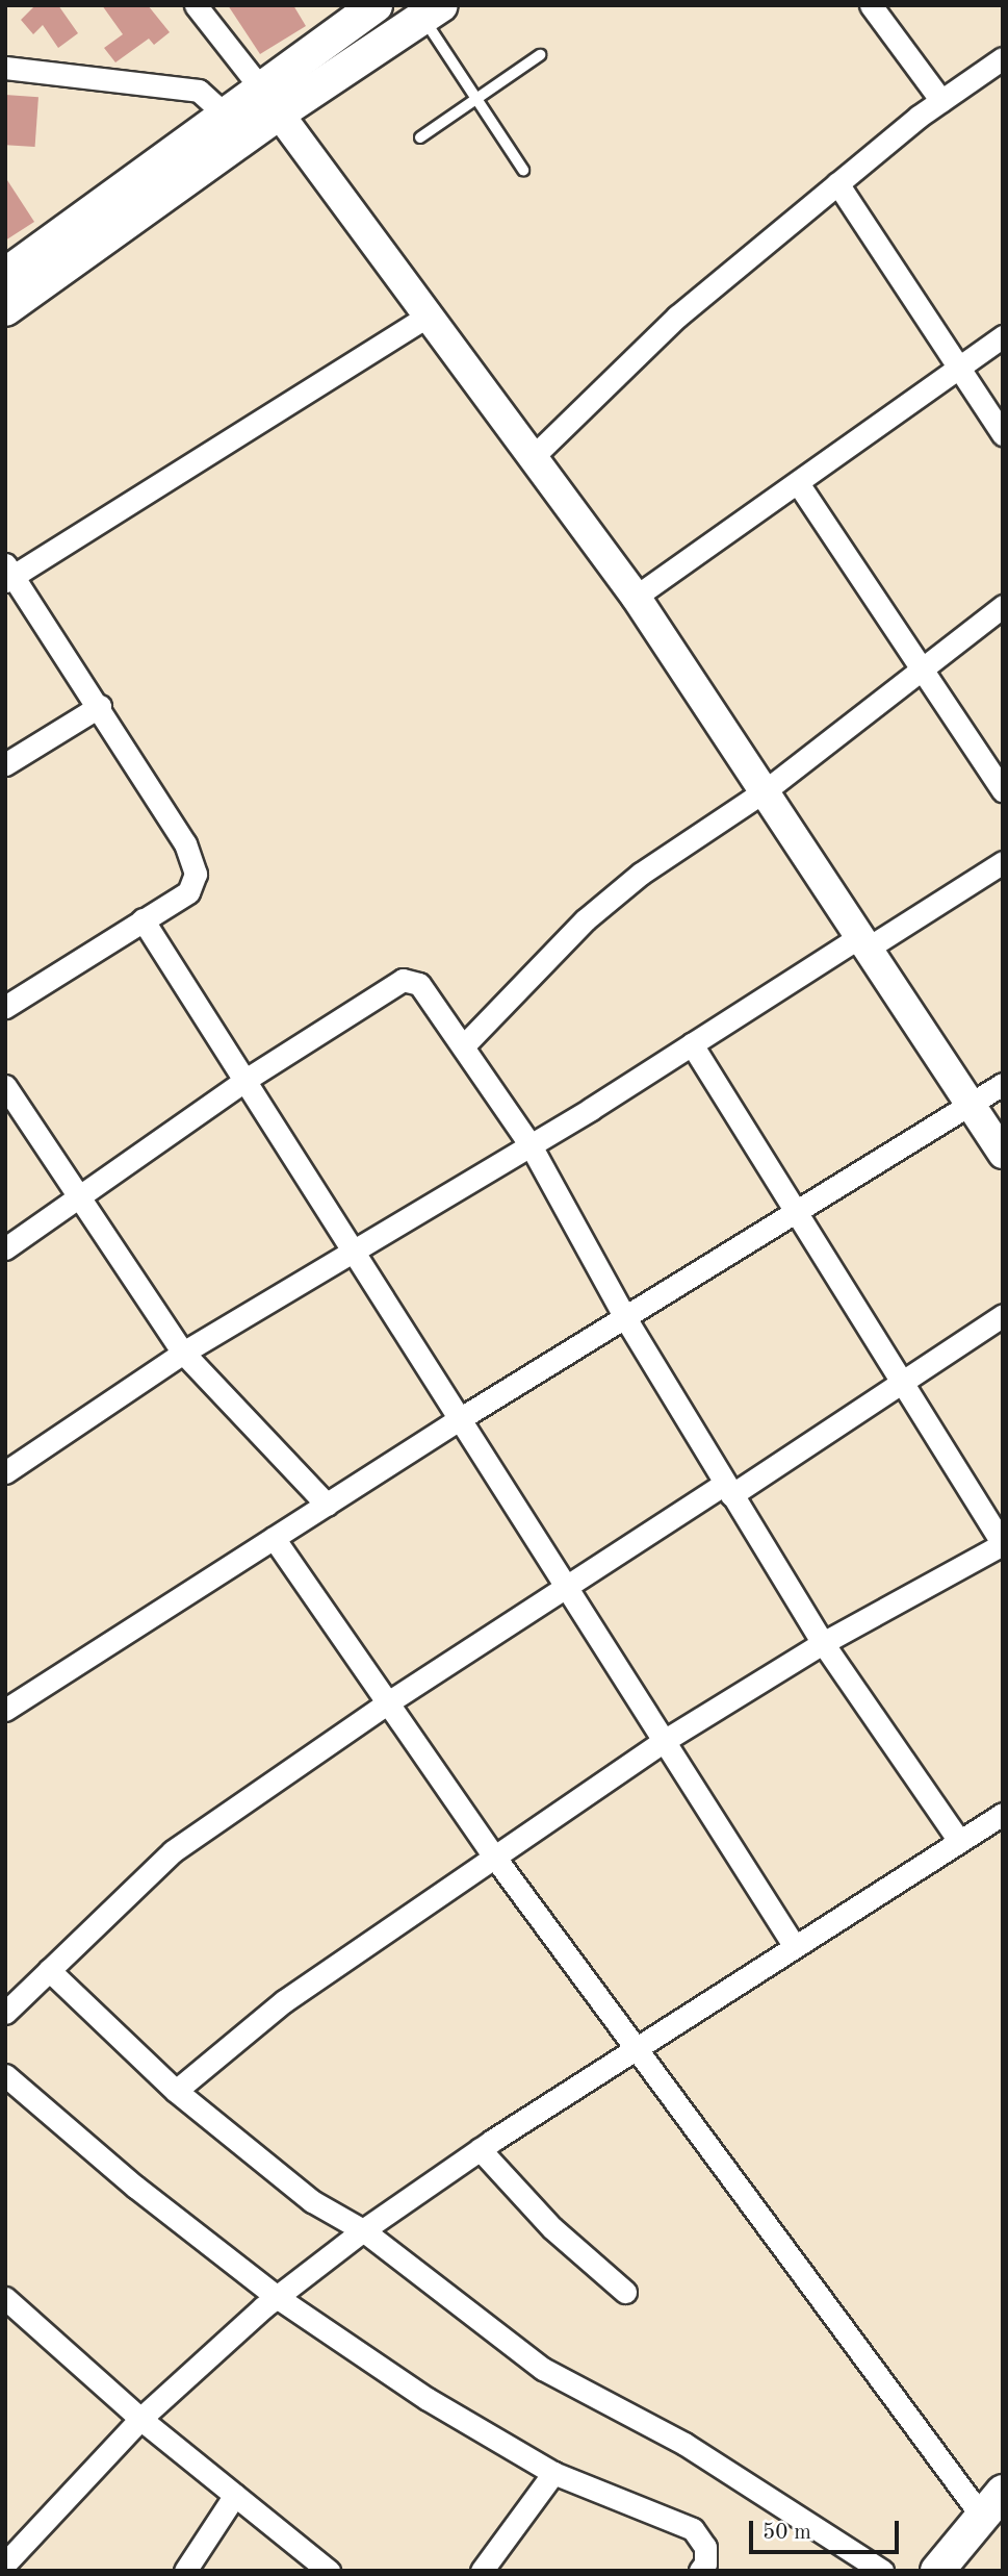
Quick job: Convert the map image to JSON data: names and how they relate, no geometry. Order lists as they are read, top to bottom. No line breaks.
{"scale_bar":"50 m"}
